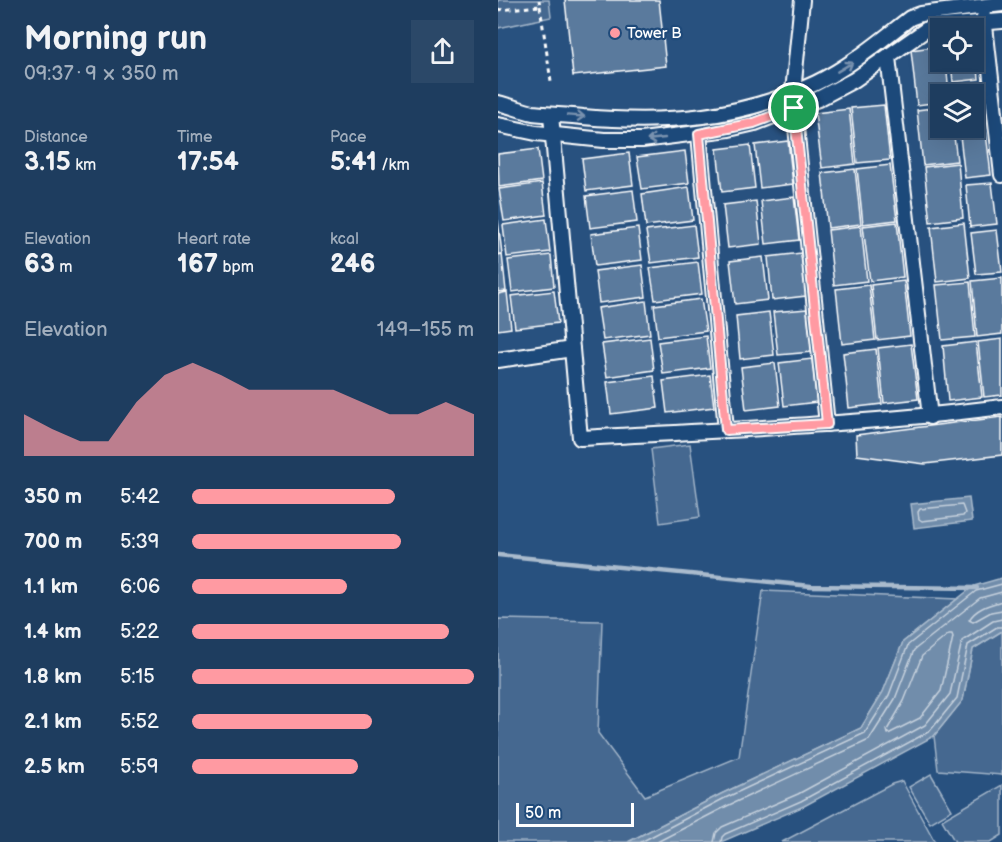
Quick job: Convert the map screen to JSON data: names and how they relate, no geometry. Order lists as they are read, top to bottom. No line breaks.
{"places":["Tower B"],"scale_bar":"50 m","page":{"heading":["Morning run","09:37 · 9 × 350 m"],"stats":[["Distance","3.15 km"],["Time","17:54"],["Pace","5:41 /km"],["Elevation","63 m"],["Heart rate","167 bpm"],["kcal","246"]],"chart":["Elevation","149–155 m"],"list":[{"name":"350 m","note":"5:42"},{"name":"700 m","note":"5:39"},{"name":"1.1 km","note":"6:06"},{"name":"1.4 km","note":"5:22"},{"name":"1.8 km","note":"5:15"},{"name":"2.1 km","note":"5:52"},{"name":"2.5 km","note":"5:59"}],"scale":"50 m"}}
